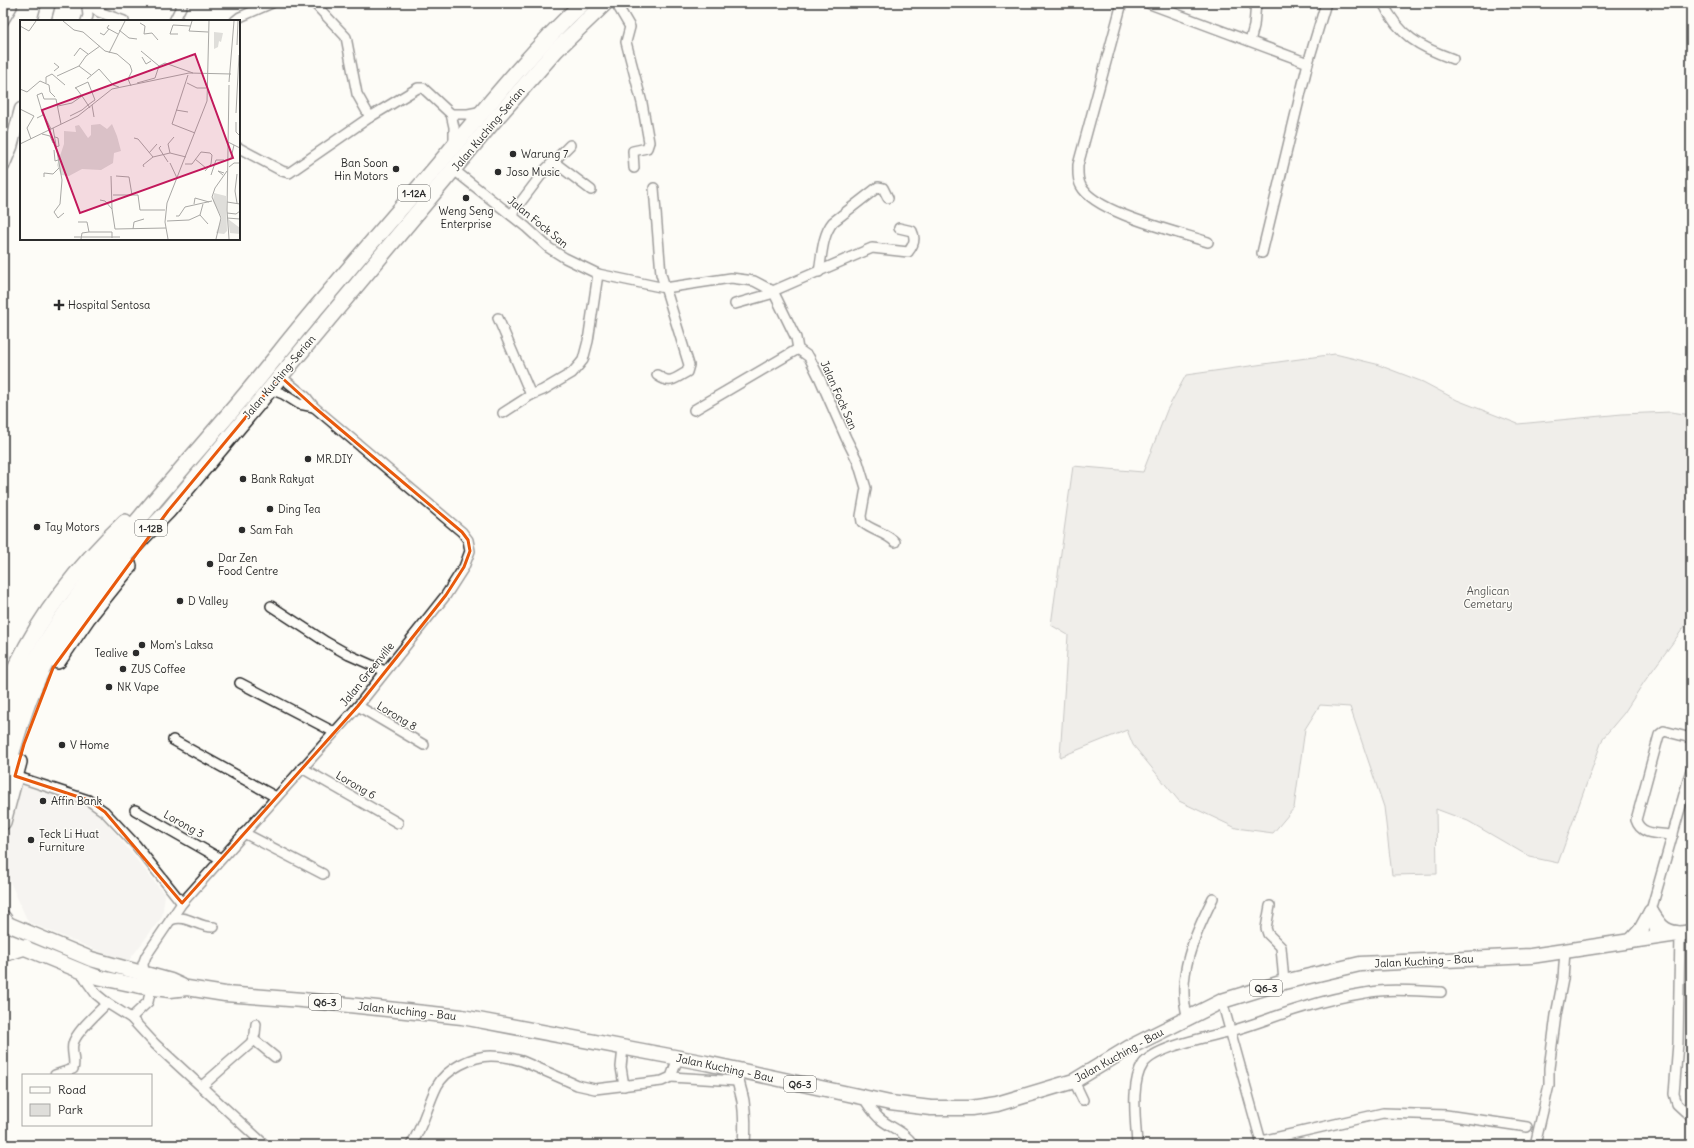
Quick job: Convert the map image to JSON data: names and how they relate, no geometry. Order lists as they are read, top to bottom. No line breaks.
{"streets":{"highway":["Jalan Kuching-Serian","1-12A","1-12B"],"main road":["Jalan Kuching - Bau","Q6-3"],"street":["Jalan Fock San","Jalan Greenville","Lorong 8","Lorong 6","Lorong 3"]},"crossings":[["Jalan Kuching-Serian","Jalan Fock San"],["Jalan Kuching-Serian","Jalan Greenville"],["Jalan Greenville","Lorong 8"],["Jalan Greenville","Lorong 6"],["Jalan Greenville","Lorong 3"],["Jalan Greenville","Jalan Kuching - Bau"]],"parks":["Anglican Cemetary"],"places":{"other":["Warung 7","Ban Soon Hin Motors","Joso Music","Weng Seng Enterprise","MR.DIY","Bank Rakyat","Ding Tea","Tay Motors","Sam Fah","Dar Zen Food Centre","D Valley","Mom's Laksa","Tealive","ZUS Coffee","NK Vape","V Home","Affin Bank","Teck Li Huat Furniture"],"health":["Hospital Sentosa"]},"legend":["Road","Park"]}
